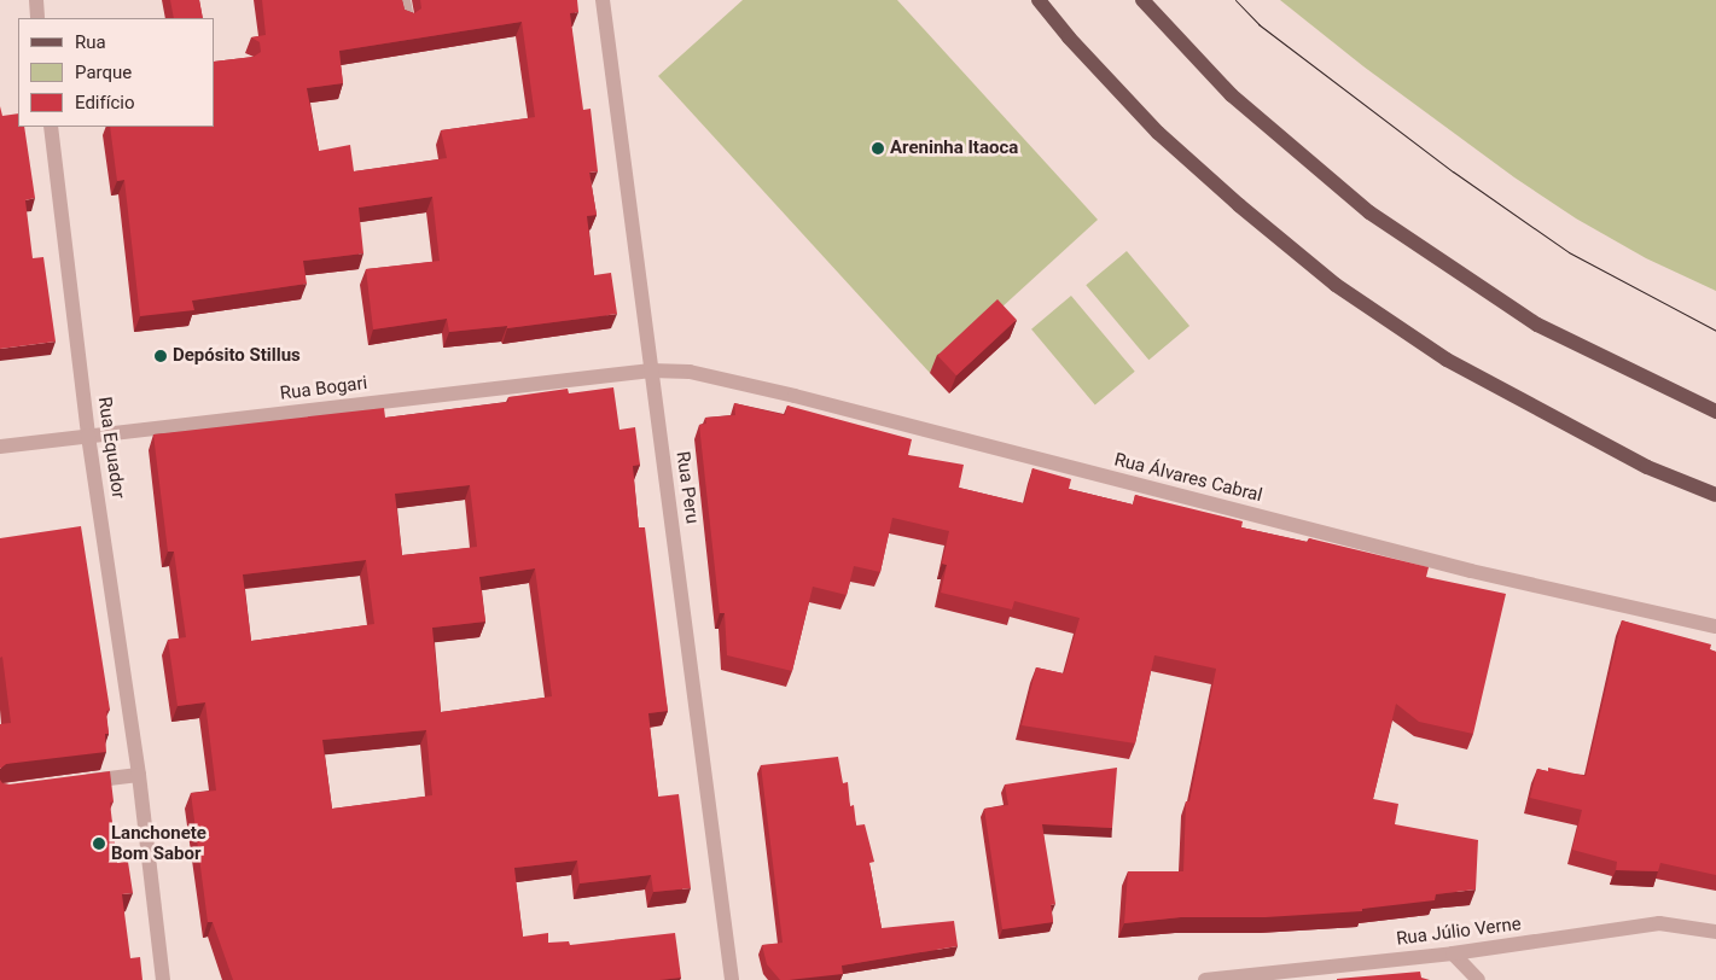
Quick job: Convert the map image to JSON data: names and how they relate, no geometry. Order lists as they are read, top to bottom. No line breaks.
{"streets":{"street":["Rua Bogari","Rua Equador","Rua Álvares Cabral","Rua Peru","Rua Júlio Verne"]},"crossings":[["Rua Bogari","Rua Equador"],["Rua Bogari","Rua Álvares Cabral"],["Rua Bogari","Rua Peru"],["Rua Álvares Cabral","Rua Peru"]],"places":["Areninha Itaoca","Depósito Stillus","Lanchonete Bom Sabor"],"legend":["Rua","Parque","Edifício"]}
